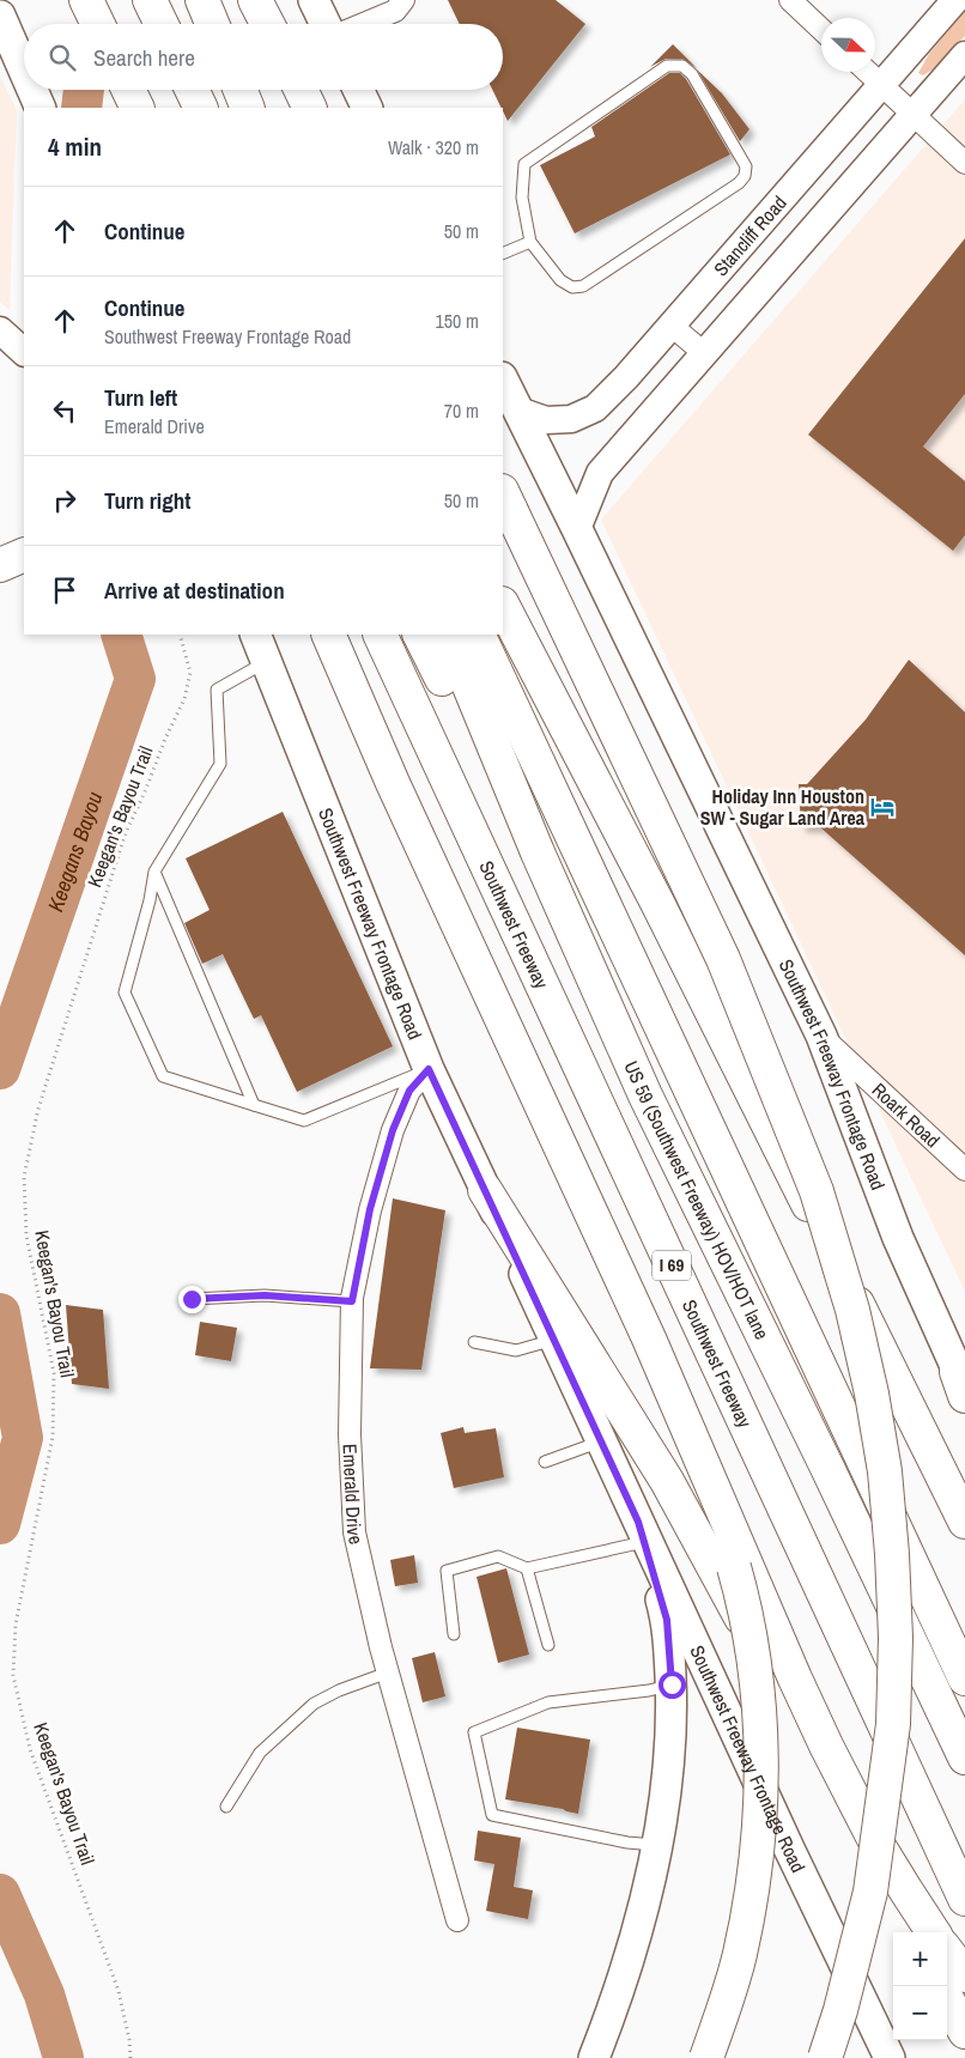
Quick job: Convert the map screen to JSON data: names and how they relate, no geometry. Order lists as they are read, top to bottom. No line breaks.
{"streets":{"highway":["Southwest Freeway","US 59 (Southwest Freeway) HOV/HOT lane","I 69"],"main road":["Southwest Freeway Frontage Road"],"street":["Stancliff Road","Roark Road","Emerald Drive"],"path":["Keegan's Bayou Trail"]},"crossings":[["Stancliff Road","Southwest Freeway Frontage Road"],["Southwest Freeway Frontage Road","Roark Road"],["Southwest Freeway Frontage Road","Emerald Drive"]],"water":["Keegans Bayou"],"places":{"hotel":["Holiday Inn Houston SW - Sugar Land Area"]},"north":"right","page":{"search":"Search here","heading":["4 min","Walk · 320 m"],"list":[["Continue","50 m"],["Continue","Southwest Freeway Frontage Road","150 m"],["Turn left","Emerald Drive","70 m"],["Turn right","50 m"],"Arrive at destination"],"map_buttons":["+","−"]}}
